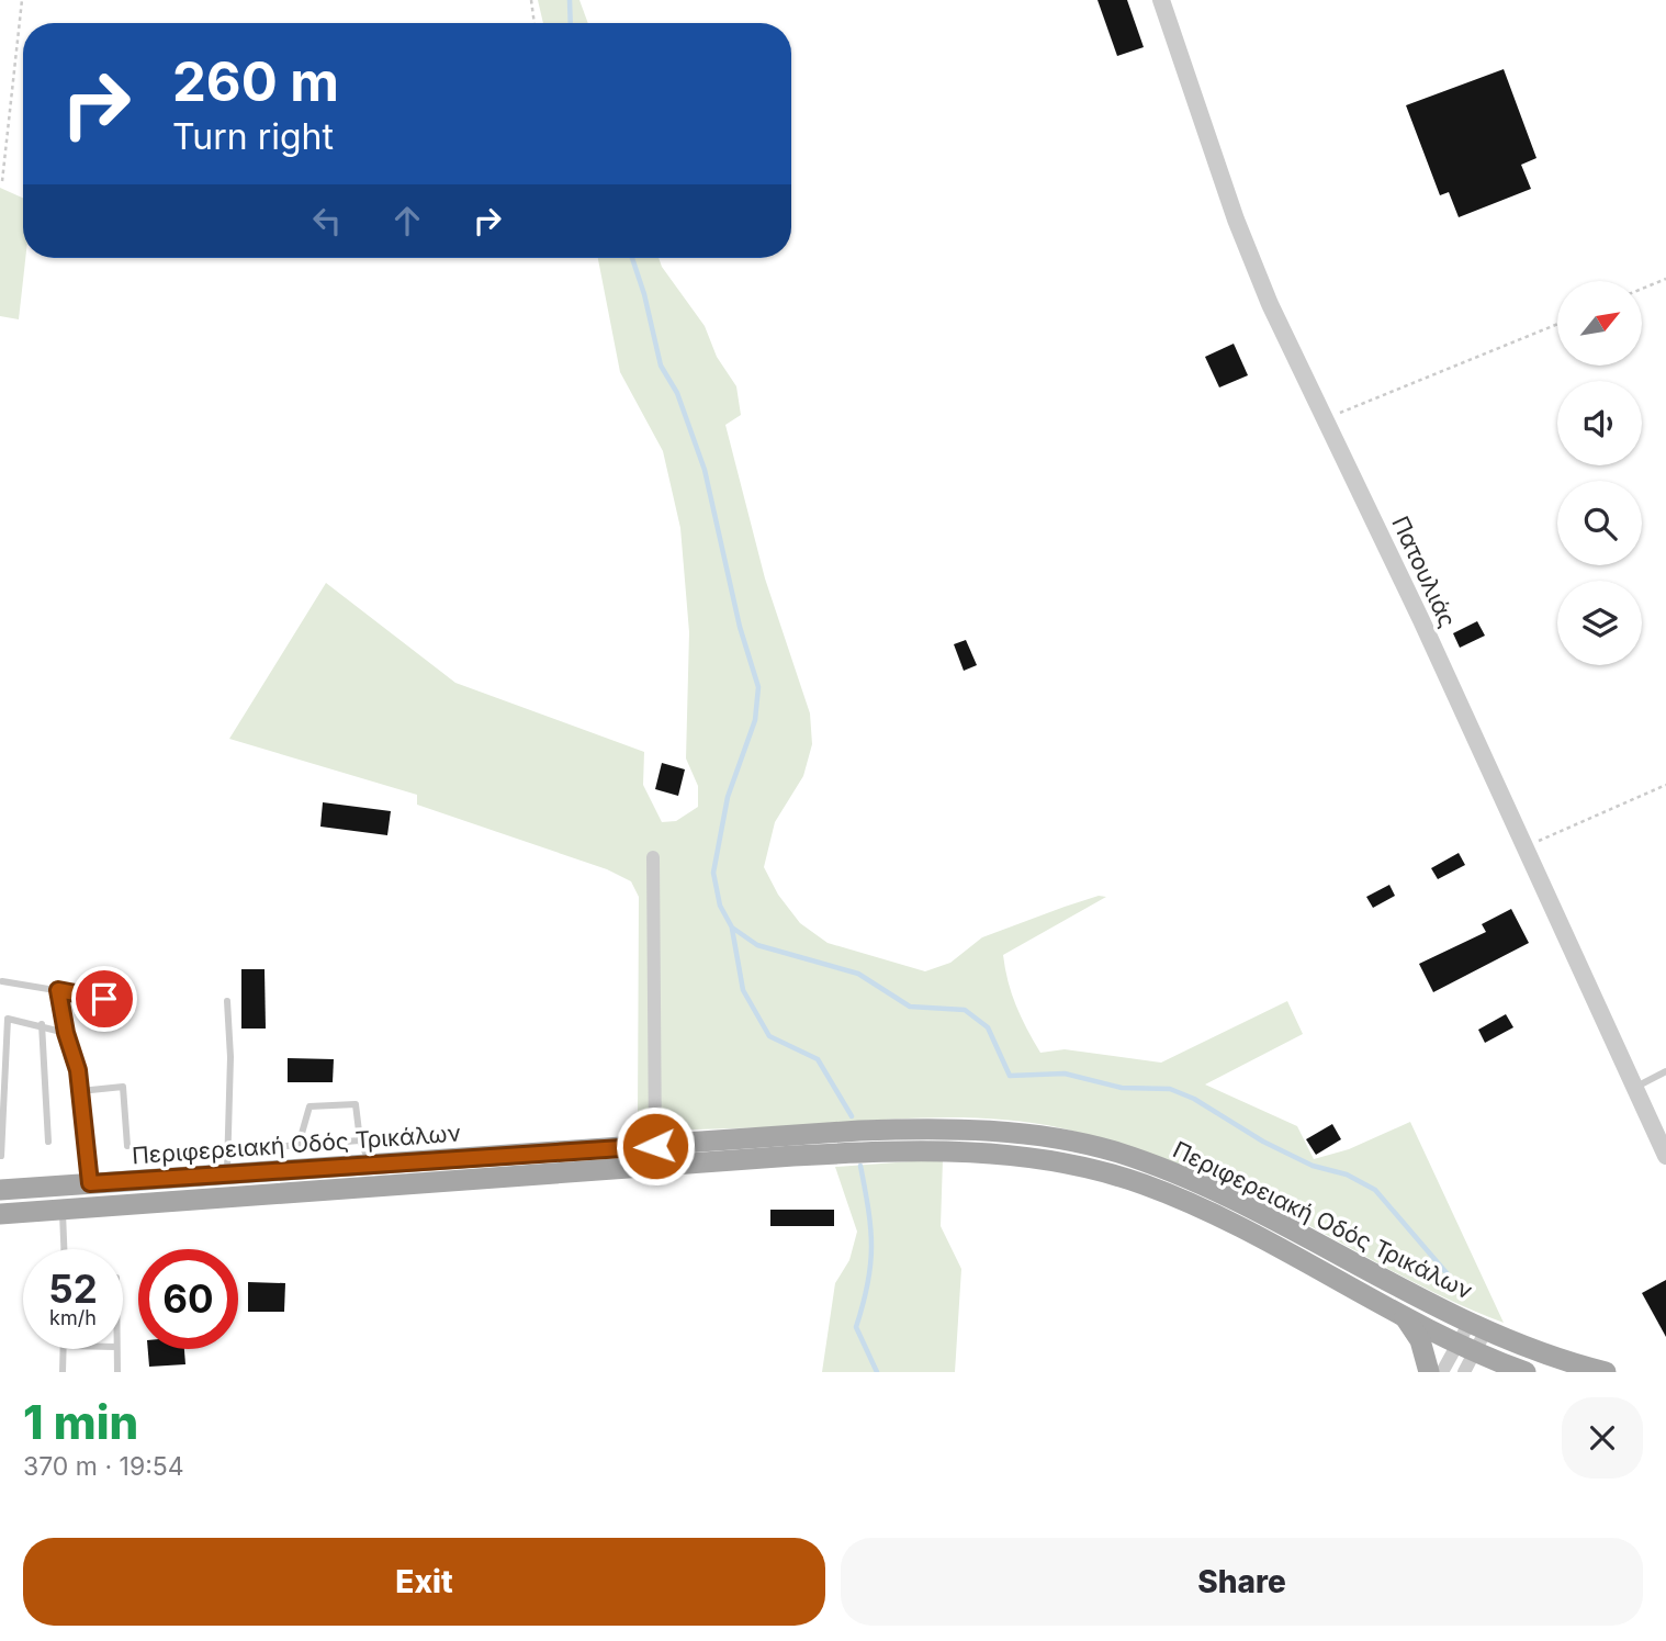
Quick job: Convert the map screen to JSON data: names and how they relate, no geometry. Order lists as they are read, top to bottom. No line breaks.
{"streets":{"main road":["Περιφερειακή Οδός Τρικάλων"],"street":["Πατουλιάς"]},"north":"top right","page":{"turn":["260 m","Turn right"],"speed":"52 km/h","limit":"60","heading":["1 min","370 m · 19:54"],"buttons":["Exit","Share"]}}
